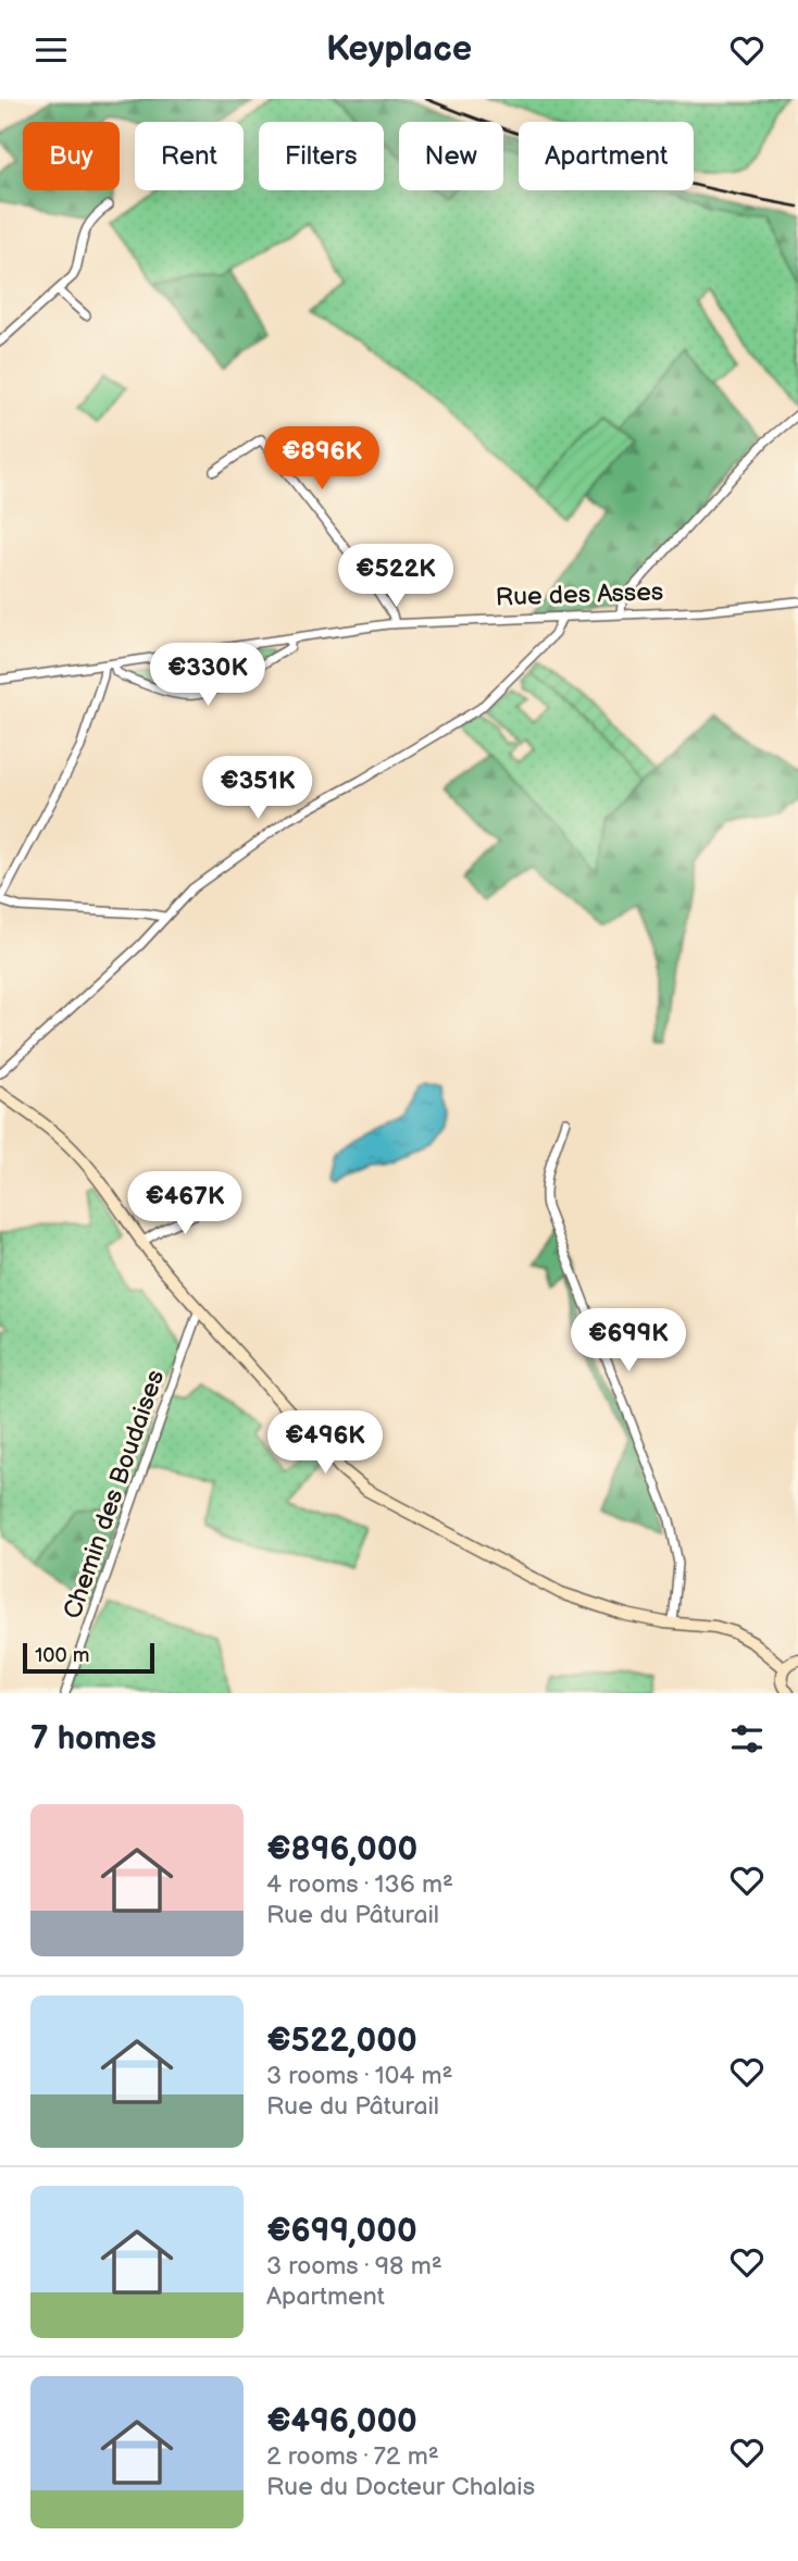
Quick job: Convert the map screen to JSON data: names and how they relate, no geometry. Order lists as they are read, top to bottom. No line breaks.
{"streets":{"street":["Rue des Asses","Chemin des Boudaises"]},"scale_bar":"100 m","page":{"header":"Keyplace","chip":["Buy","Rent","Filters","New","Apartment"],"price":["€896K","€522K","€330K","€351K","€467K","€699K","€496K"],"scale":"100 m","heading":"7 homes","list":[{"name":"€896,000","note":"4 rooms · 136 m² · Rue du Pâturail"},{"name":"€522,000","note":"3 rooms · 104 m² · Rue du Pâturail"},{"name":"€699,000","note":"3 rooms · 98 m² · Apartment"},{"name":"€496,000","note":"2 rooms · 72 m² · Rue du Docteur Chalais"}]}}
